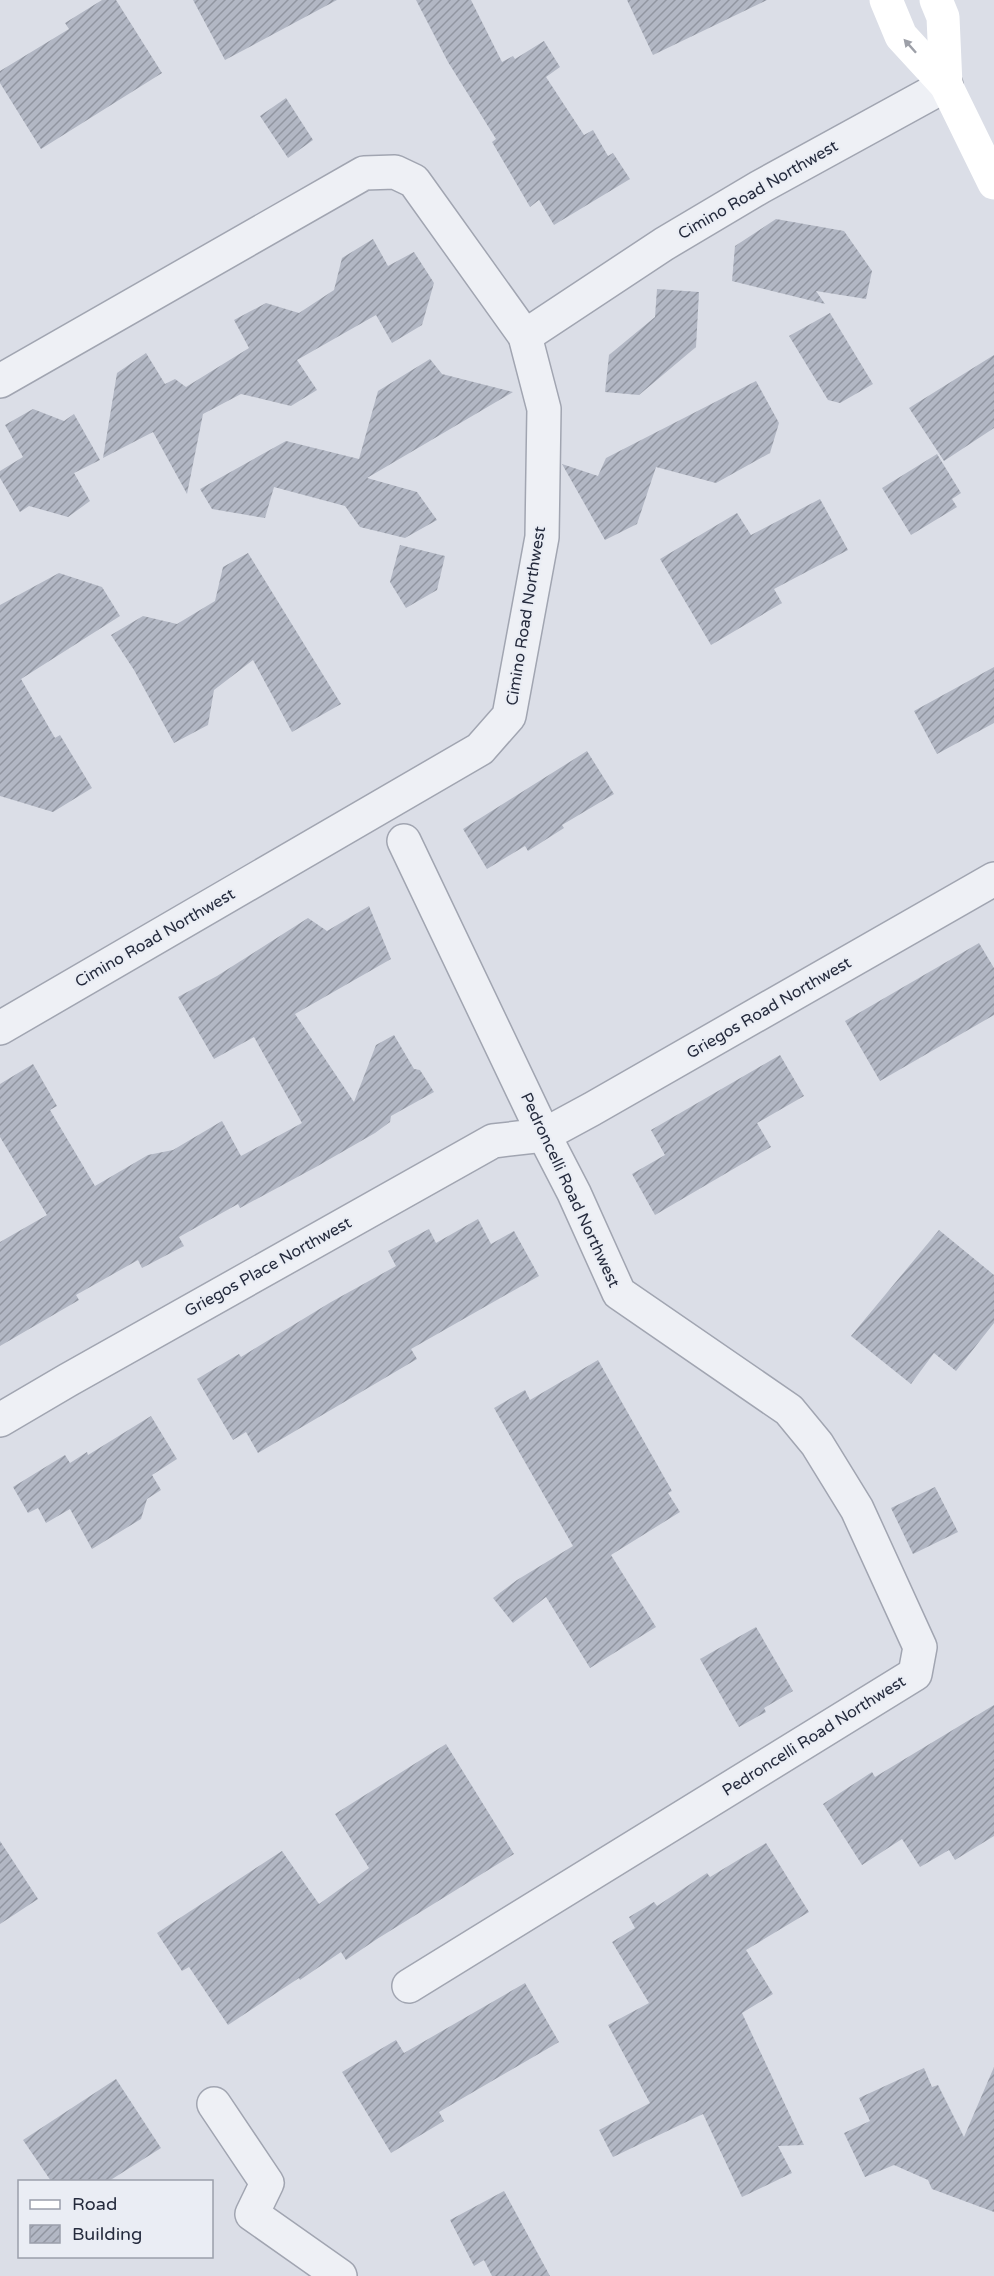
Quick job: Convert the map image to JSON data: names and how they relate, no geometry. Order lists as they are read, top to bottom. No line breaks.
{"streets":{"street":["Cimino Road Northwest","Griegos Road Northwest","Pedroncelli Road Northwest","Griegos Place Northwest"]},"crossings":[["Griegos Road Northwest","Pedroncelli Road Northwest"],["Griegos Road Northwest","Griegos Place Northwest"],["Pedroncelli Road Northwest","Griegos Place Northwest"]],"legend":["Road","Building"]}
